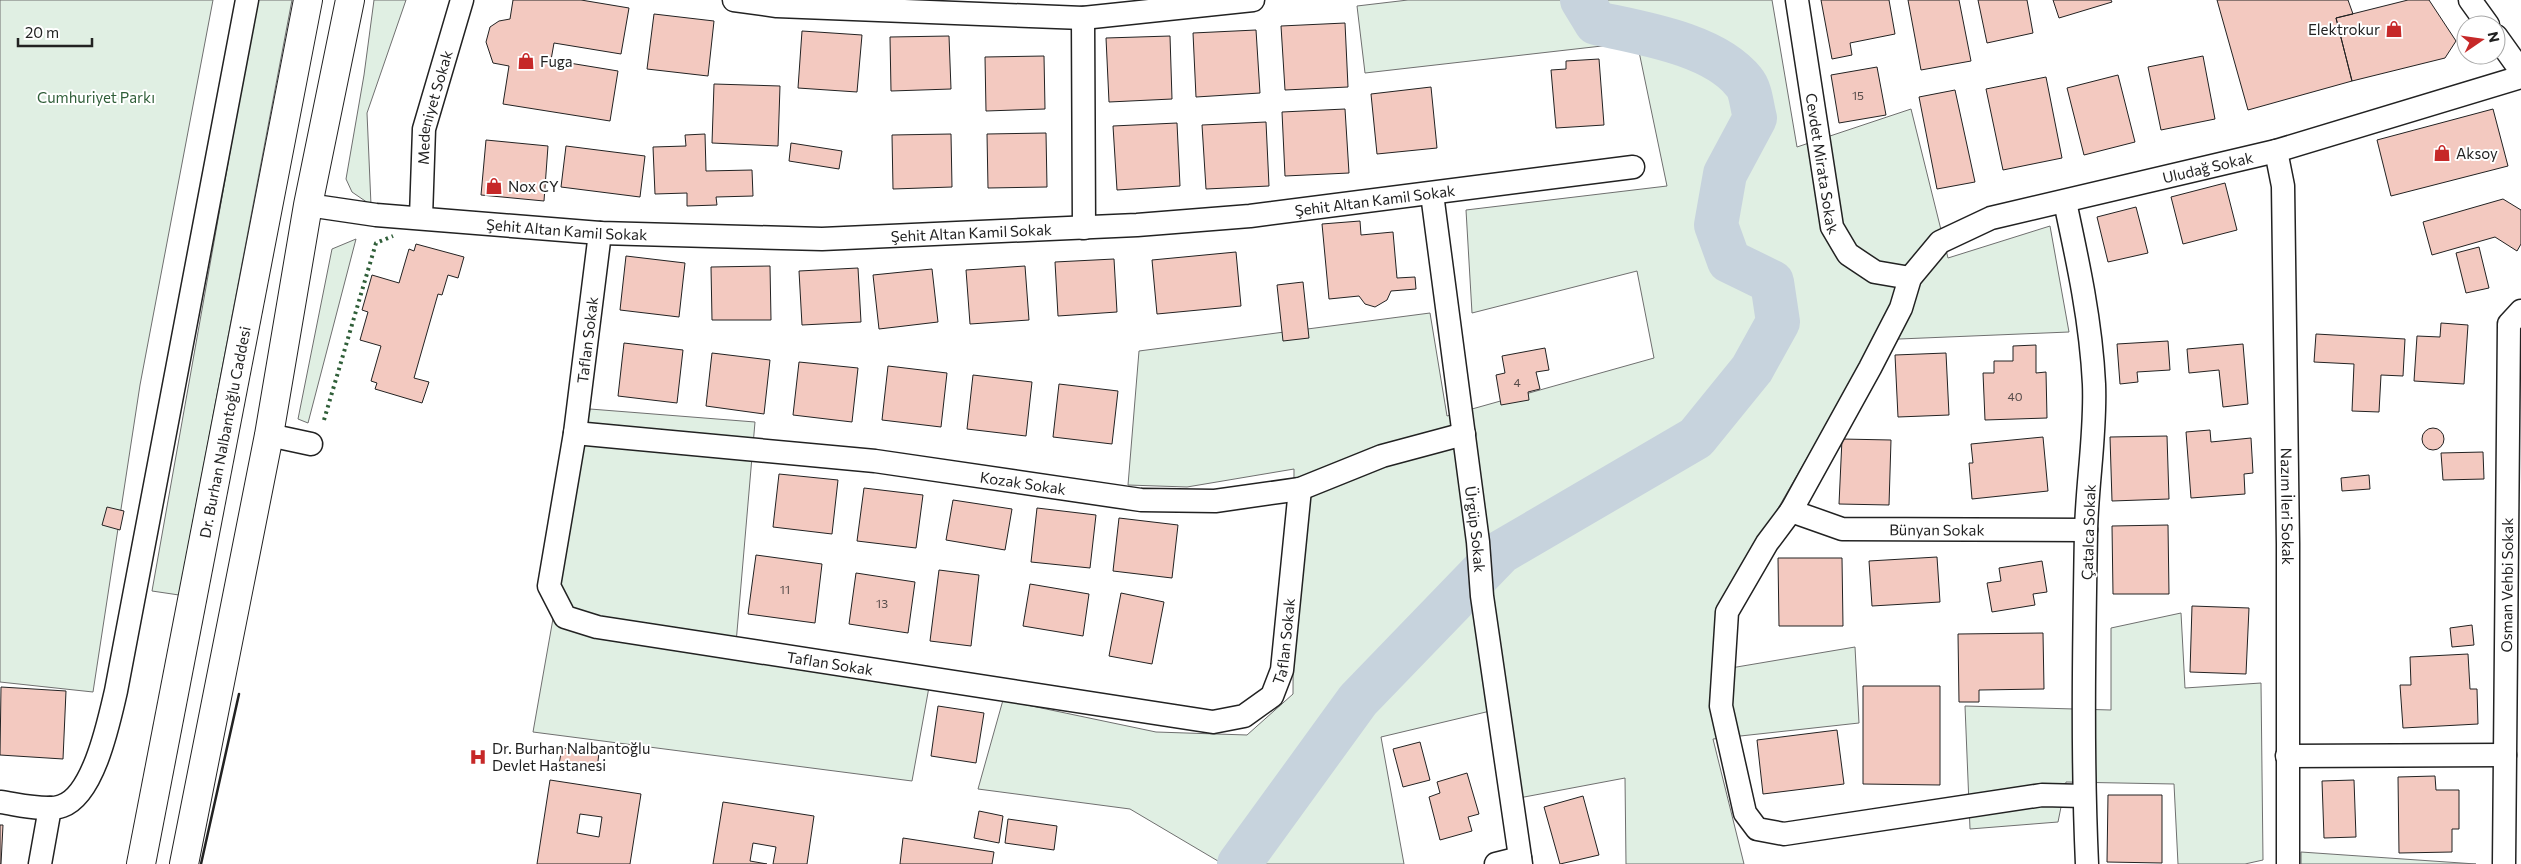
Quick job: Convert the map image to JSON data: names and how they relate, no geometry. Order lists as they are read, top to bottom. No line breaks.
{"streets":{"main road":["Dr. Burhan Nalbantoğlu Caddesi"],"street":["Medeniyet Sokak","Cevdet Mirata Sokak","Uludağ Sokak","Şehit Altan Kamil Sokak","Taflan Sokak","Kozak Sokak","Nazım İleri Sokak","Ürgüp Sokak","Bünyan Sokak","Çatalca Sokak","Osman Vehbi Sokak"]},"crossings":[["Medeniyet Sokak","Şehit Altan Kamil Sokak"],["Cevdet Mirata Sokak","Uludağ Sokak"],["Uludağ Sokak","Nazım İleri Sokak"],["Uludağ Sokak","Çatalca Sokak"],["Şehit Altan Kamil Sokak","Taflan Sokak"],["Şehit Altan Kamil Sokak","Ürgüp Sokak"],["Taflan Sokak","Kozak Sokak"],["Kozak Sokak","Ürgüp Sokak"],["Bünyan Sokak","Çatalca Sokak"]],"parks":["Cumhuriyet Parkı"],"places":{"shop":["Elektrokur","Fuga","Aksoy","Nox CY"],"hospital":["Dr. Burhan Nalbantoğlu Devlet Hastanesi"]},"house_numbers":["15","4","40","11","13"],"scale_bar":"20 m","north":"right"}
